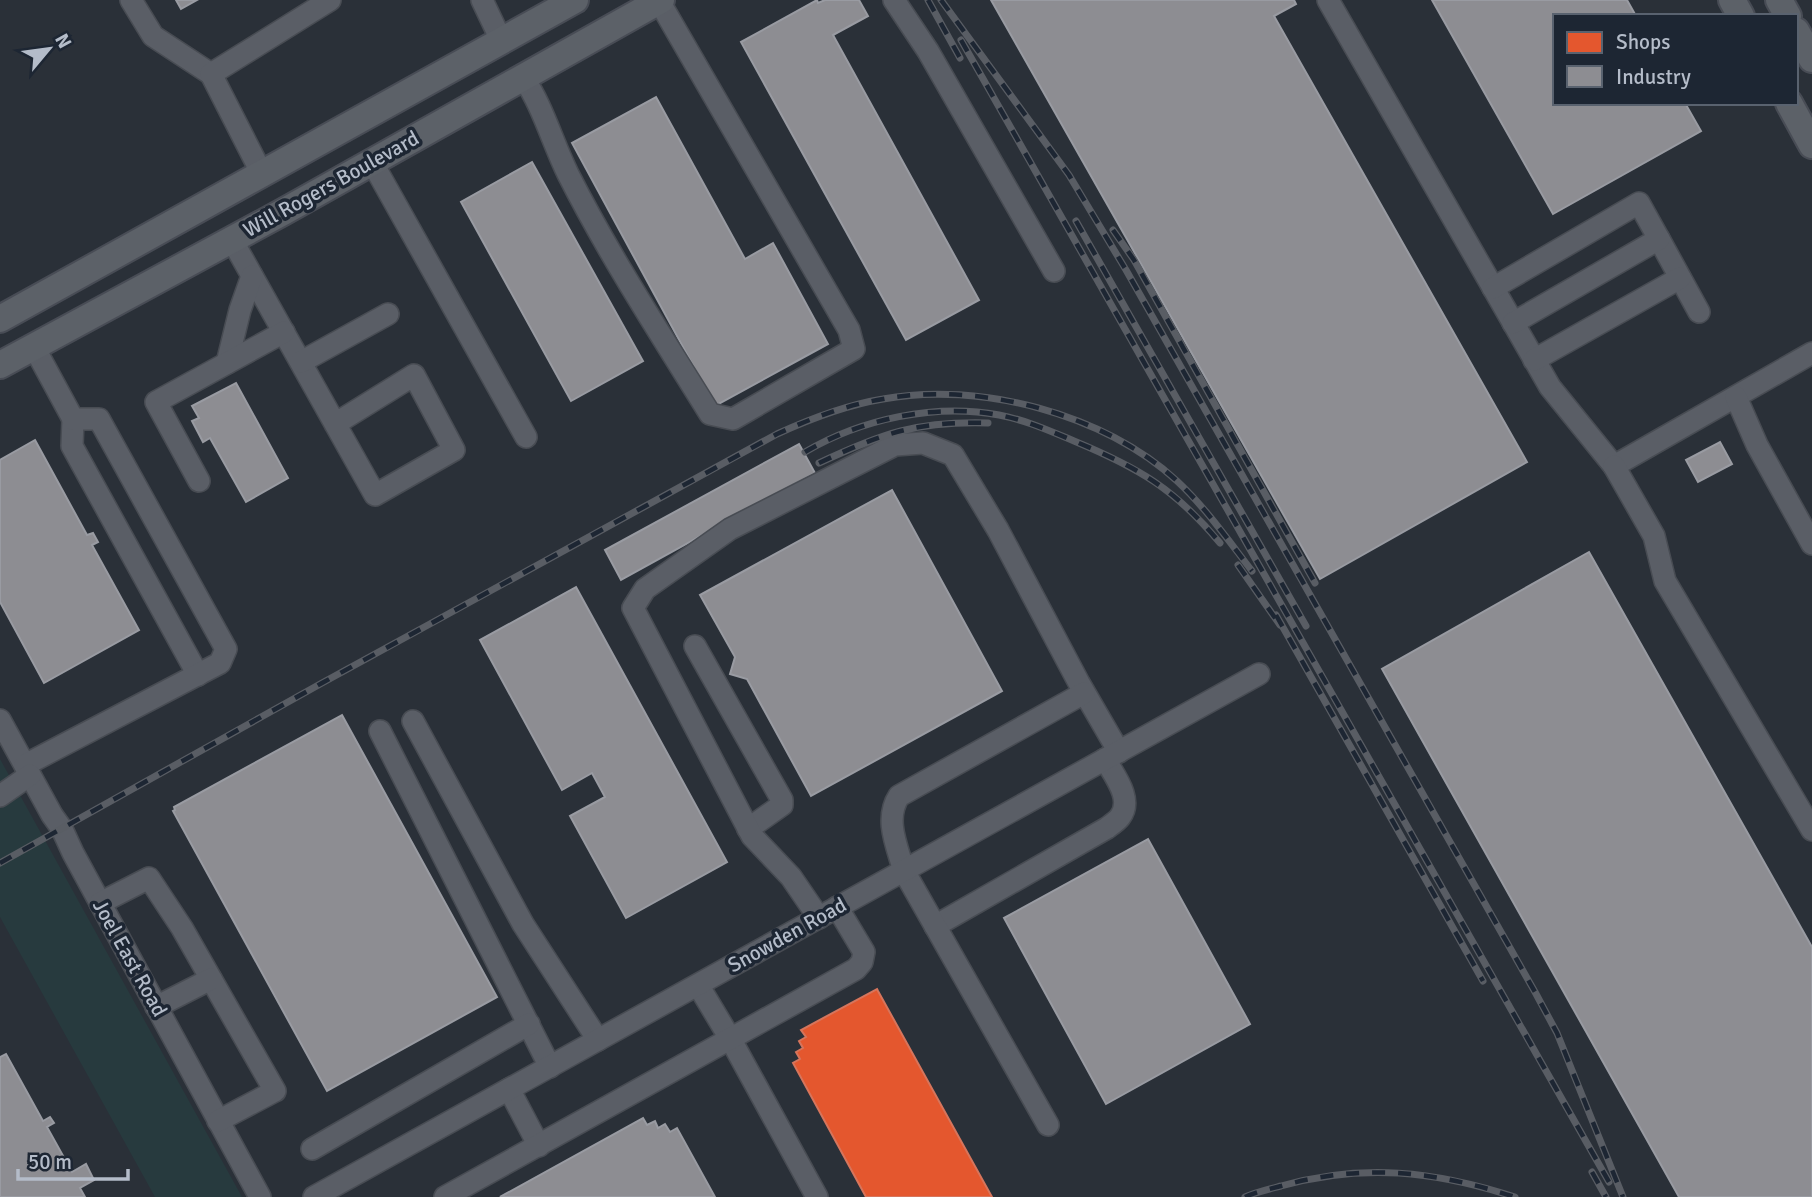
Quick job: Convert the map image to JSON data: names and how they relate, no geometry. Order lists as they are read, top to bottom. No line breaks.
{"streets":{"main road":["Will Rogers Boulevard"],"street":["Snowden Road","Joel East Road"]},"legend":["Shops","Industry"],"scale_bar":"50 m","north":"top right"}
